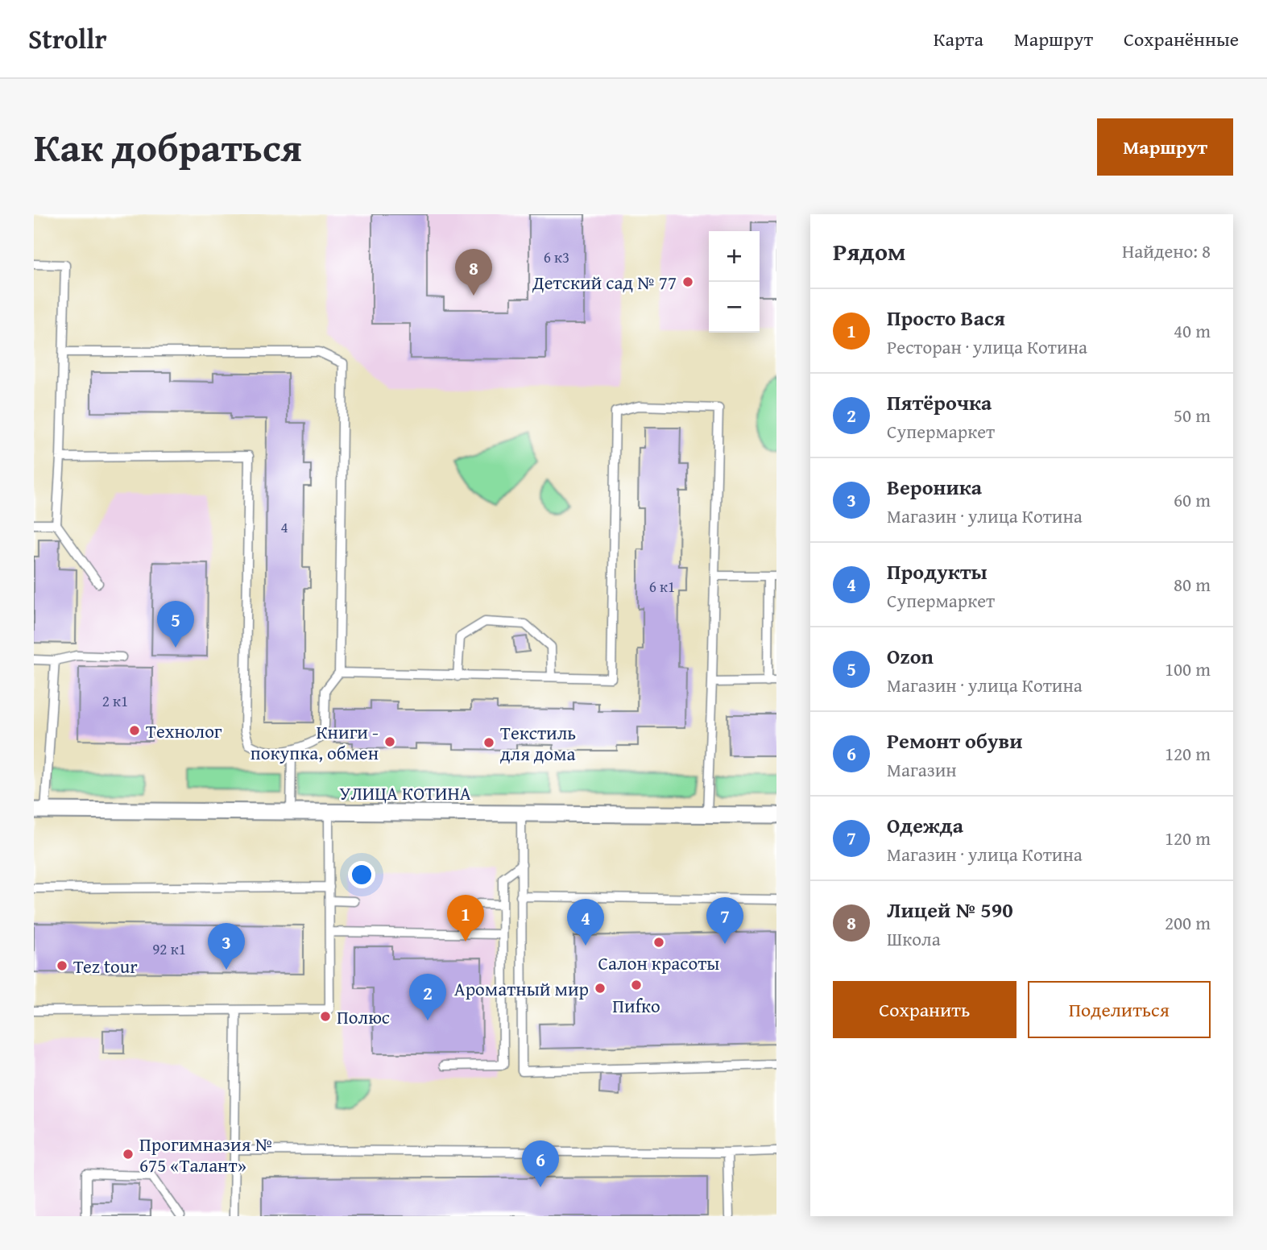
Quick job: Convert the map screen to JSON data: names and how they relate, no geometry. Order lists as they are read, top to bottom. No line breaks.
{"streets":{"street":["УЛИЦА КОТИНА"]},"places":["Детский сад № 77","Технолог","Книги - покупка, обмен","Текстиль для дома","Салон красоты","Tez tour","Пиfко","Ароматный мир","Полюс","Прогимназия № 675 «Талант»"],"house_numbers":["6 к3","4","6 к1","2 к1","92 к1"],"page":{"header":"Strollr","nav":["Карта","Маршрут","Сохранённые"],"title":"Как добраться","buttons":["Маршрут",["Сохранить","Поделиться"]],"heading":["Рядом","Найдено: 8"],"map_buttons":["+","−"],"pins":["8","5","1","7","4","3","2","6"],"list":[{"mark":"1","name":"Просто Вася","note":"Ресторан · улица Котина","value":"40 m"},{"mark":"2","name":"Пятёрочка","note":"Супермаркет","value":"50 m"},{"mark":"3","name":"Вероника","note":"Магазин · улица Котина","value":"60 m"},{"mark":"4","name":"Продукты","note":"Супермаркет","value":"80 m"},{"mark":"5","name":"Ozon","note":"Магазин · улица Котина","value":"100 m"},{"mark":"6","name":"Ремонт обуви","note":"Магазин","value":"120 m"},{"mark":"7","name":"Одежда","note":"Магазин · улица Котина","value":"120 m"},{"mark":"8","name":"Лицей № 590","note":"Школа","value":"200 m"}]}}
